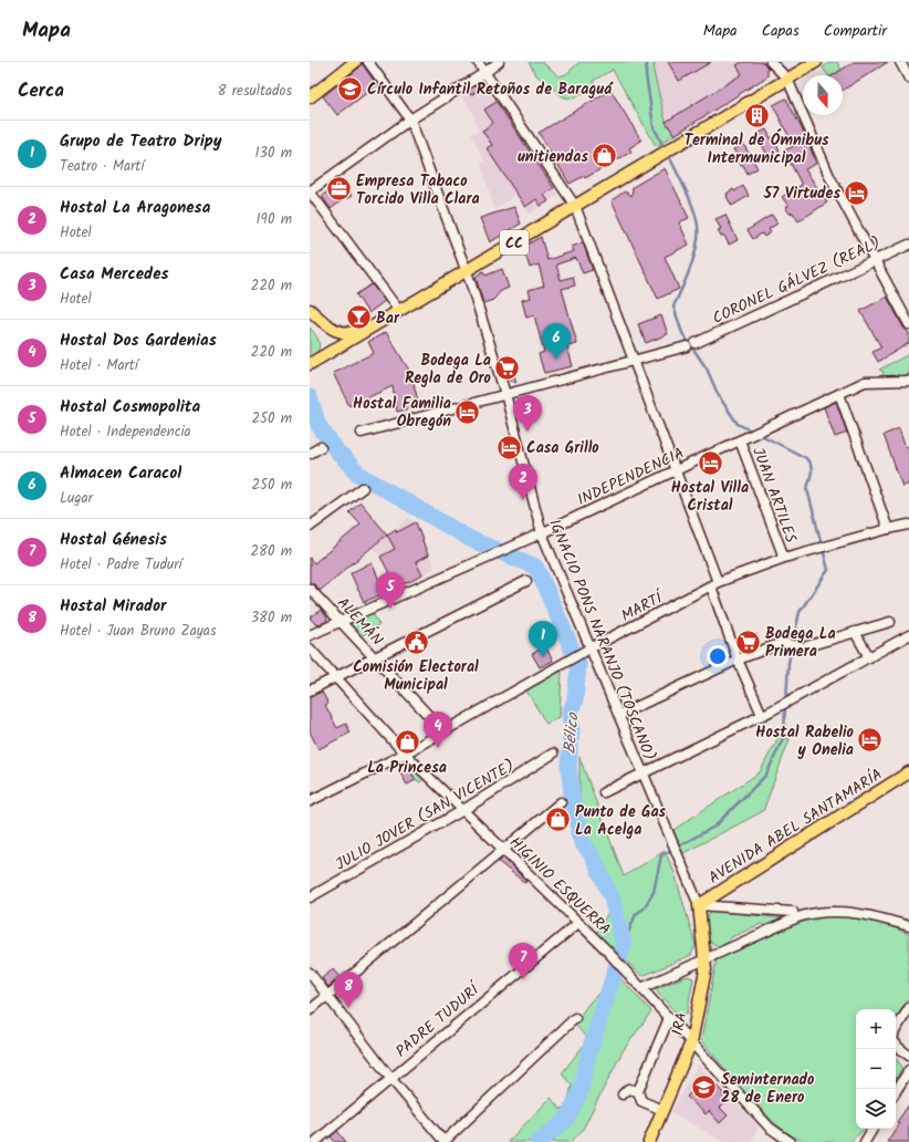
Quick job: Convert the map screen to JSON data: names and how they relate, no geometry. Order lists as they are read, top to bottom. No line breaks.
{"streets":{"main road":["CC","AVENIDA ABEL SANTAMARÍA","1RA"],"street":["CORONEL GÁLVEZ (REAL)","INDEPENDENCIA","JUAN ARTILES","MARTÍ","ALEMÁN","IGNACIO PONS NARANJO (TOSCANO)","JULIO JOVER (SAN VICENTE)","HIGINIO ESQUERRA","PADRE TUDURÍ"]},"crossings":[["CC","IGNACIO PONS NARANJO (TOSCANO)"],["INDEPENDENCIA","JUAN ARTILES"],["INDEPENDENCIA","ALEMÁN"],["INDEPENDENCIA","IGNACIO PONS NARANJO (TOSCANO)"],["JUAN ARTILES","MARTÍ"],["MARTÍ","ALEMÁN"],["MARTÍ","IGNACIO PONS NARANJO (TOSCANO)"],["MARTÍ","HIGINIO ESQUERRA"],["IGNACIO PONS NARANJO (TOSCANO)","AVENIDA ABEL SANTAMARÍA"],["IGNACIO PONS NARANJO (TOSCANO)","1RA"],["JULIO JOVER (SAN VICENTE)","HIGINIO ESQUERRA"],["AVENIDA ABEL SANTAMARÍA","1RA"],["HIGINIO ESQUERRA","PADRE TUDURÍ"],["HIGINIO ESQUERRA","1RA"]],"water":["Bélico"],"places":{"school or university":["Círculo Infantil Retoños de Baraguá","Seminternado 28 de Enero"],"building":["Terminal de Ómnibus Intermunicipal"],"shop":["unitiendas","La Princesa","Punto de Gas La Acelga"],"office":["Empresa Tabaco Torcido Villa Clara"],"hotel":["57 Virtudes","Hostal Familia Obregón","Casa Grillo","Hostal Villa Cristal","Hostal Rabelio y Onelia"],"bar":["Bar"],"supermarket":["Bodega La Regla de Oro","Bodega La Primera"],"public building":["Comisión Electoral Municipal"]},"north":"bottom","page":{"header":"Mapa","nav":["Mapa","Capas","Compartir"],"heading":["Cerca","8 resultados"],"list":[{"mark":"1","name":"Grupo de Teatro Dripy","note":"Teatro · Martí","value":"130 m"},{"mark":"2","name":"Hostal La Aragonesa","note":"Hotel","value":"190 m"},{"mark":"3","name":"Casa Mercedes","note":"Hotel","value":"220 m"},{"mark":"4","name":"Hostal Dos Gardenias","note":"Hotel · Martí","value":"220 m"},{"mark":"5","name":"Hostal Cosmopolita","note":"Hotel · Independencia","value":"250 m"},{"mark":"6","name":"Almacen Caracol","note":"Lugar","value":"250 m"},{"mark":"7","name":"Hostal Génesis","note":"Hotel · Padre Tudurí","value":"280 m"},{"mark":"8","name":"Hostal Mirador","note":"Hotel · Juan Bruno Zayas","value":"380 m"}],"pins":["6","3","2","5","1","4","7","8"],"map_buttons":["+","−"]}}
